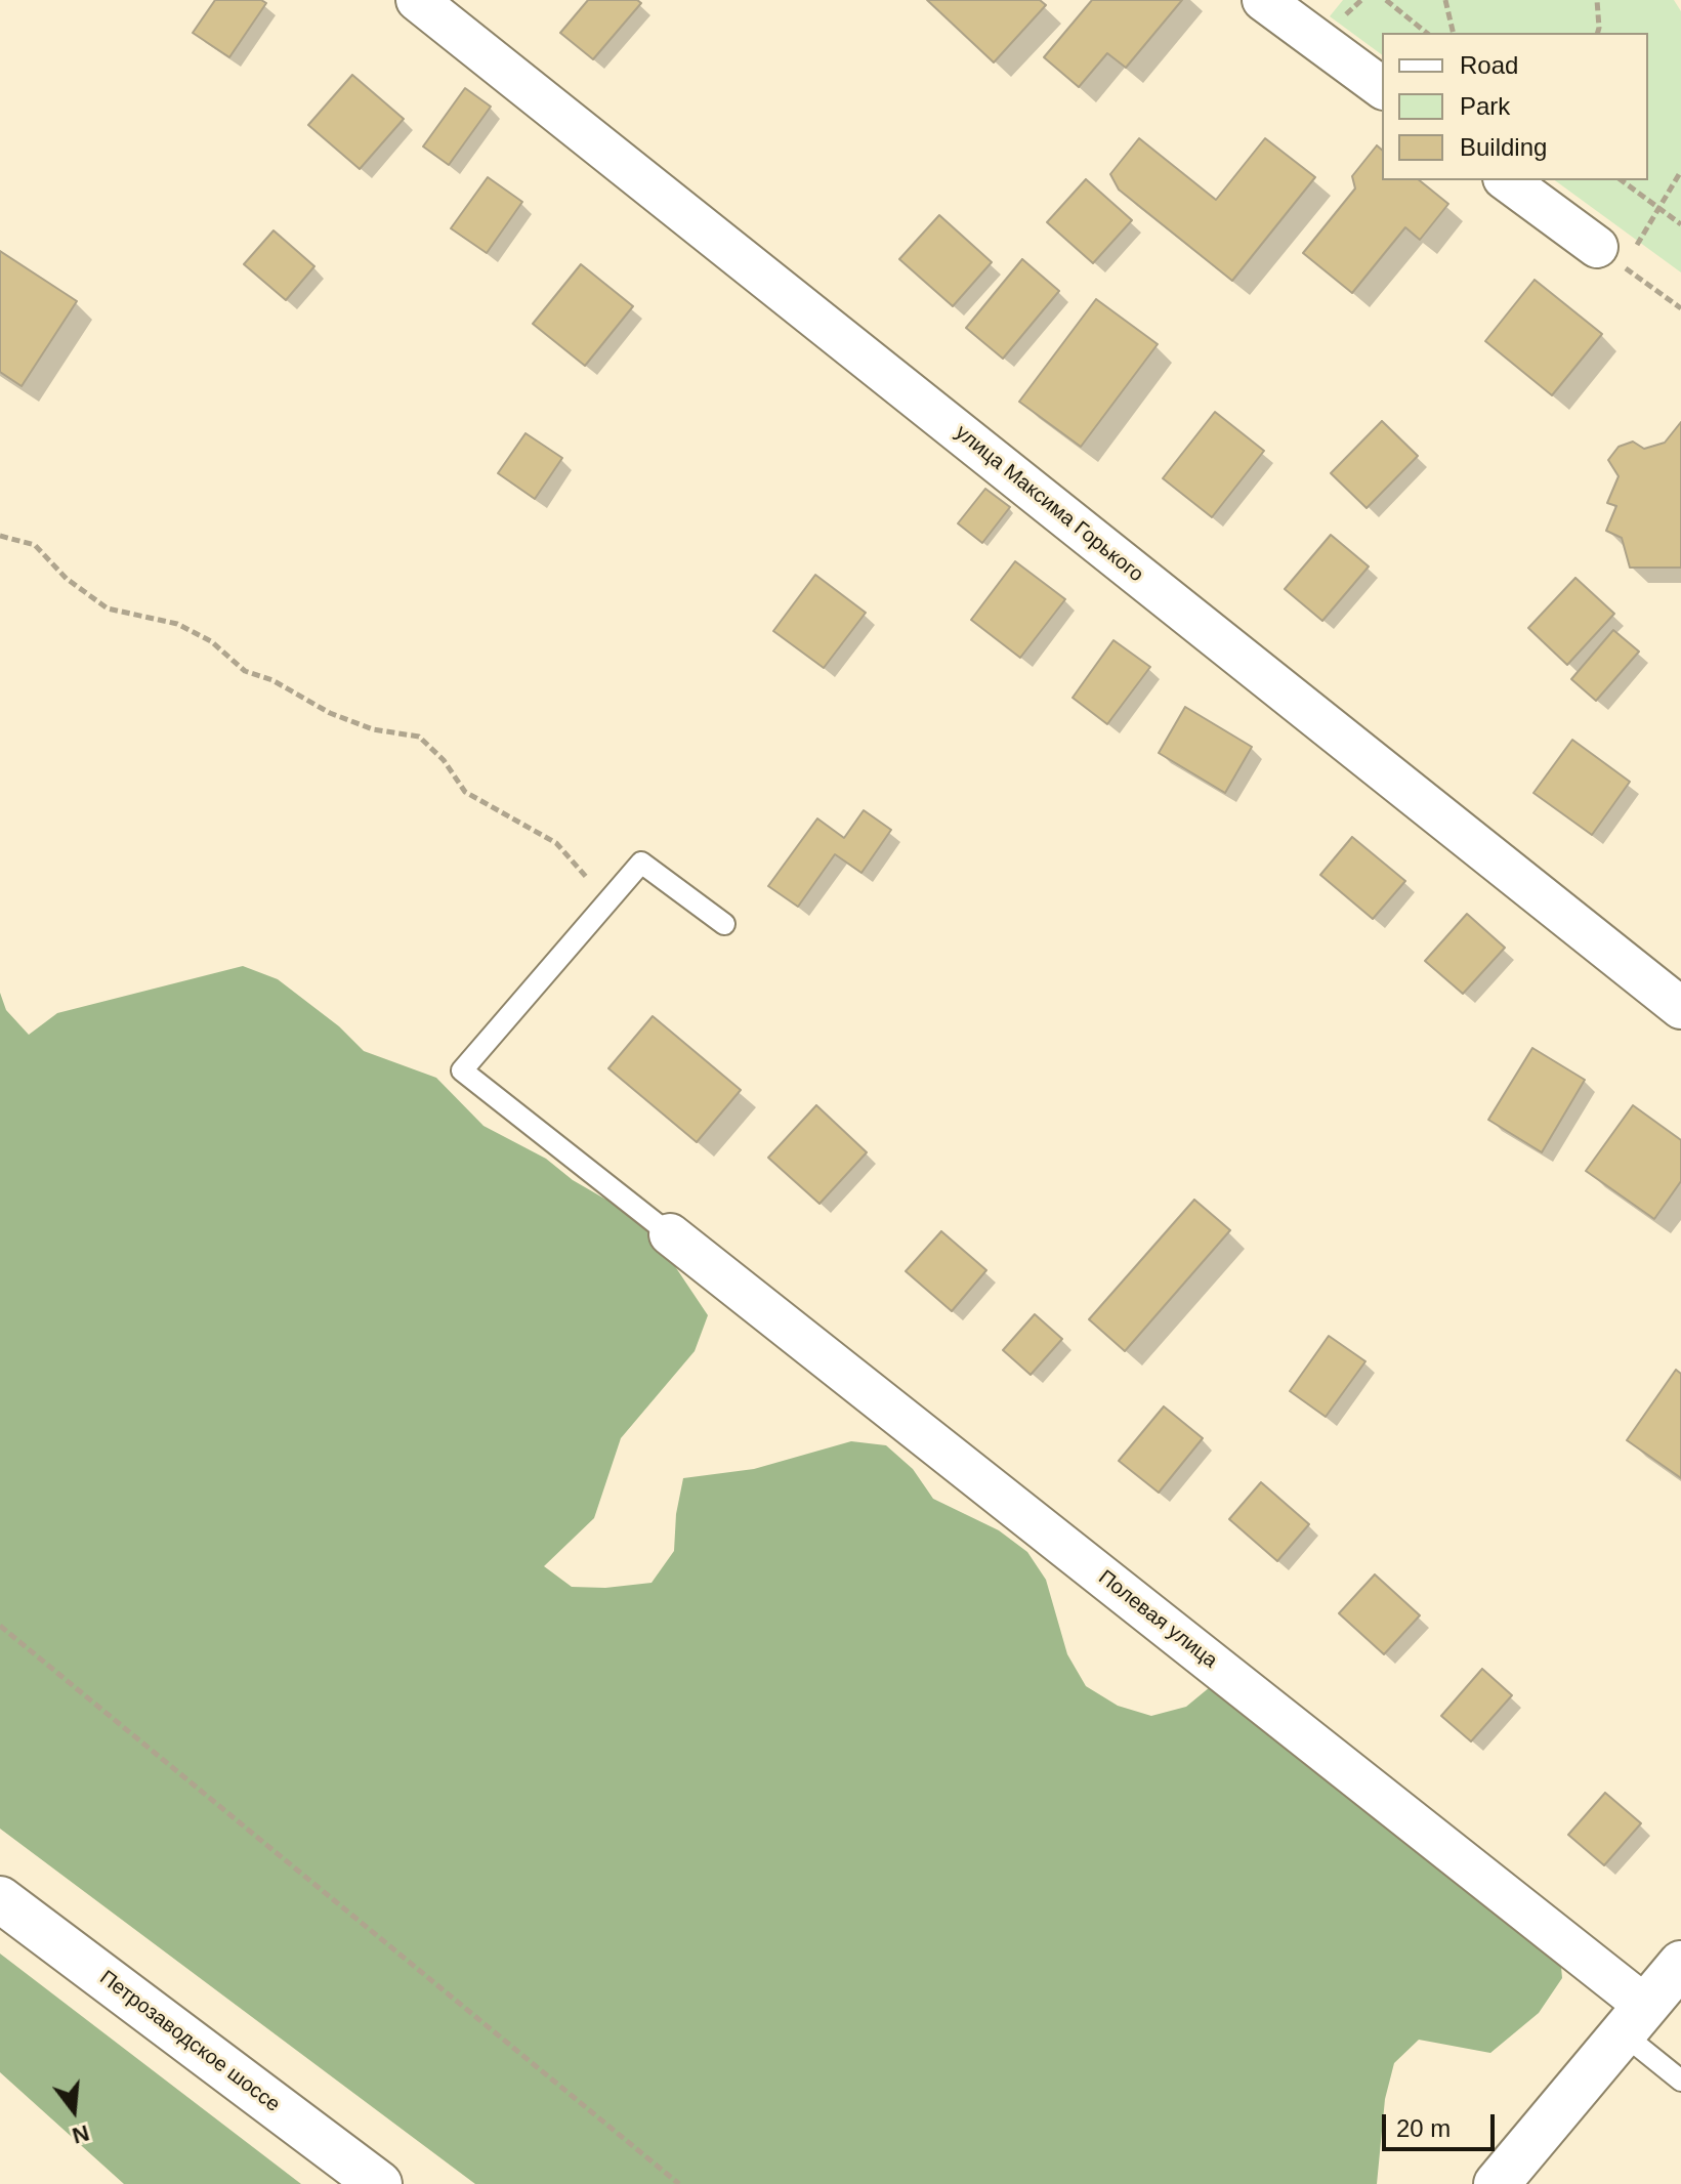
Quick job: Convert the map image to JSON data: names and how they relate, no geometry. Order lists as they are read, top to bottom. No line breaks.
{"streets":{"main road":["Петрозаводское шоссе"],"street":["улица Максима Горького","Полевая улица"]},"legend":["Road","Park","Building"],"scale_bar":"20 m","north":"bottom"}
